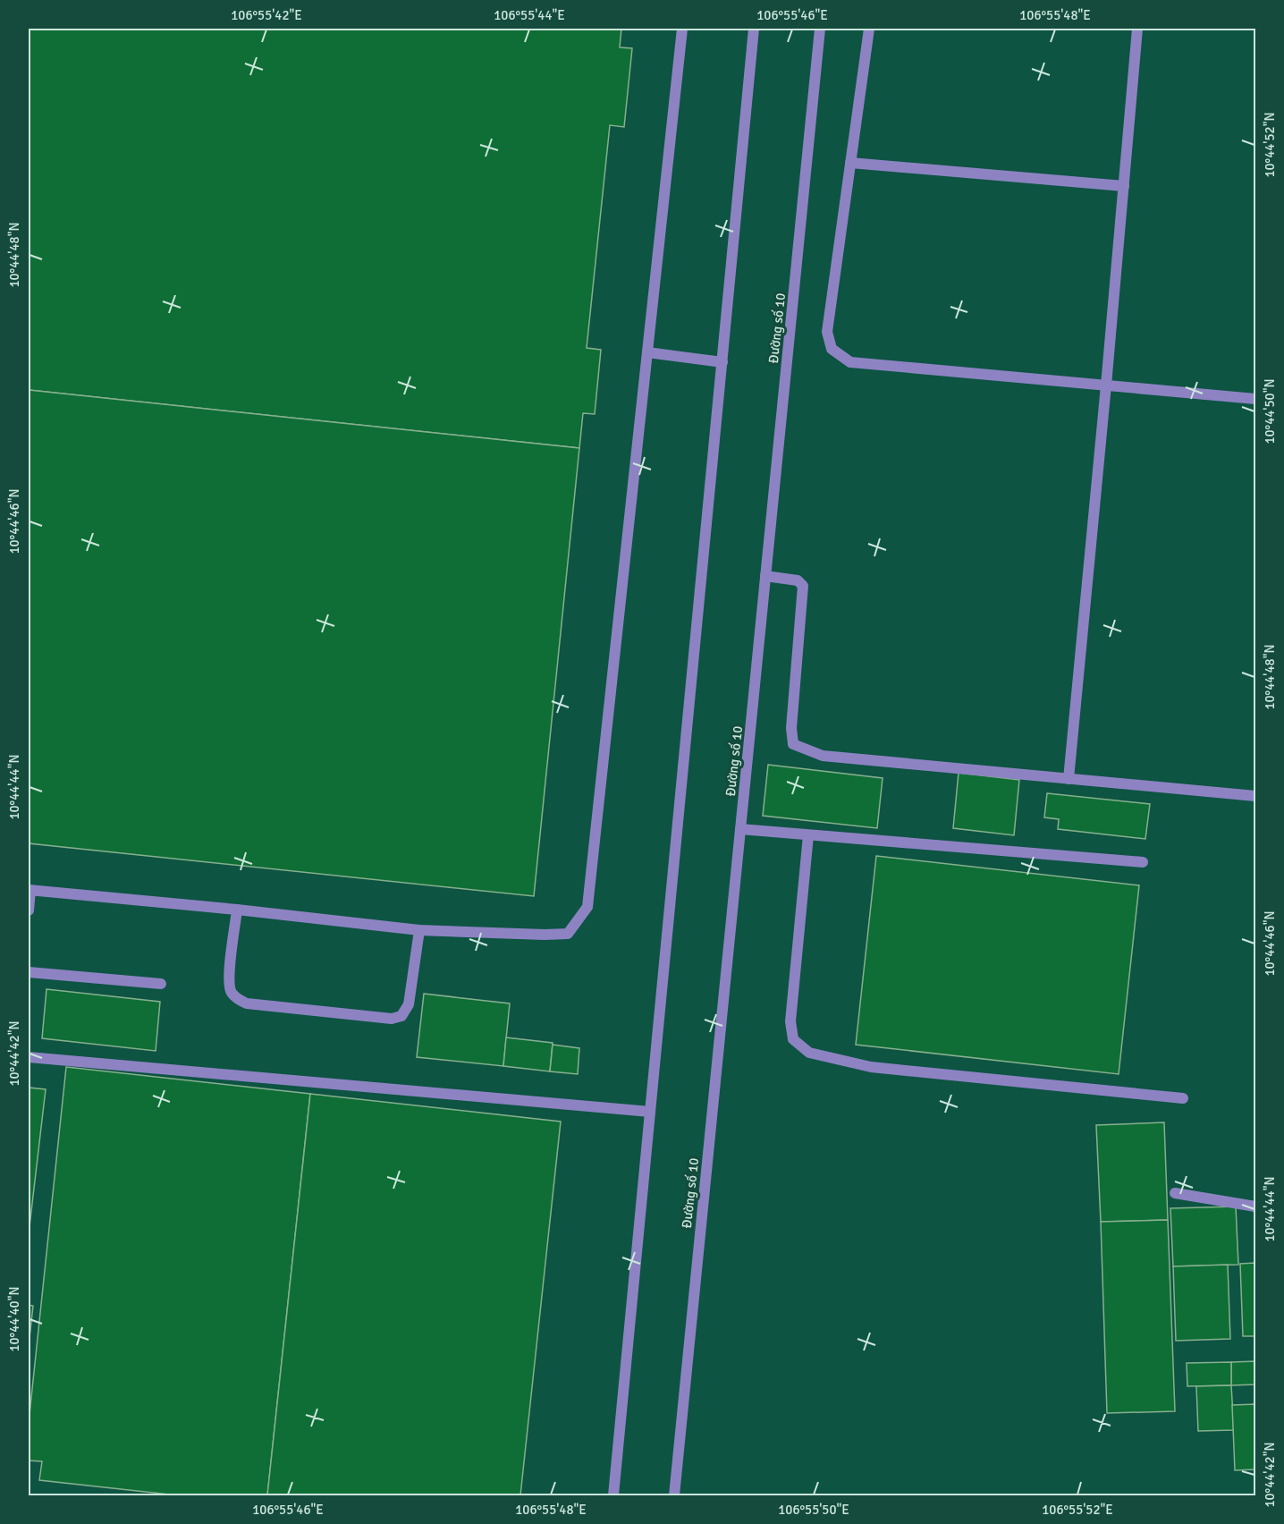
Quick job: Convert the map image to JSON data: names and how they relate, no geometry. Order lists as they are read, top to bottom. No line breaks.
{"streets":{"street":["Đường số 10"]},"coordinates":["106°55'42\"E","106°55'44\"E","106°55'46\"E","106°55'48\"E","10°44'52\"N","10°44'48\"N","10°44'50\"N","10°44'46\"N","10°44'44\"N","10°44'42\"N","10°44'40\"N","106°55'50\"E","106°55'52\"E"]}
